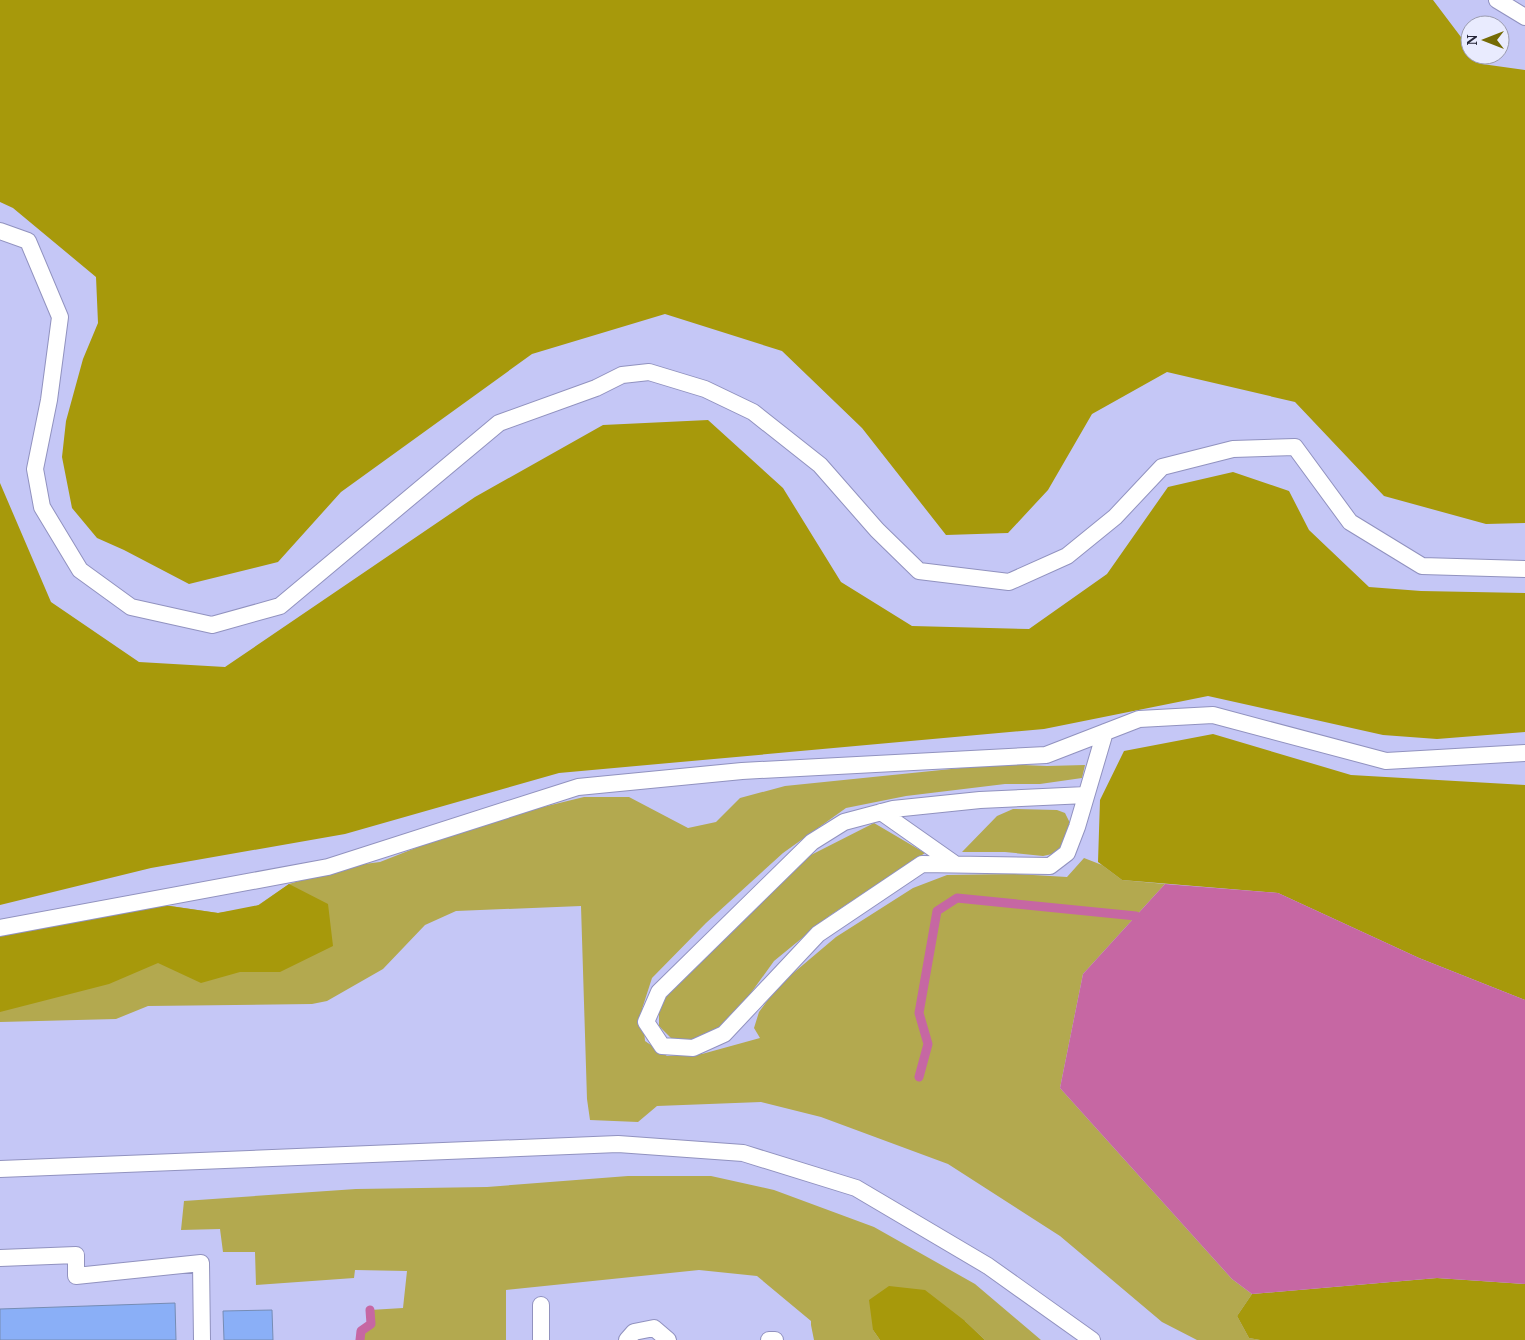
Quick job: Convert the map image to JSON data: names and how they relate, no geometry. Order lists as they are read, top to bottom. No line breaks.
{"north":"left"}
